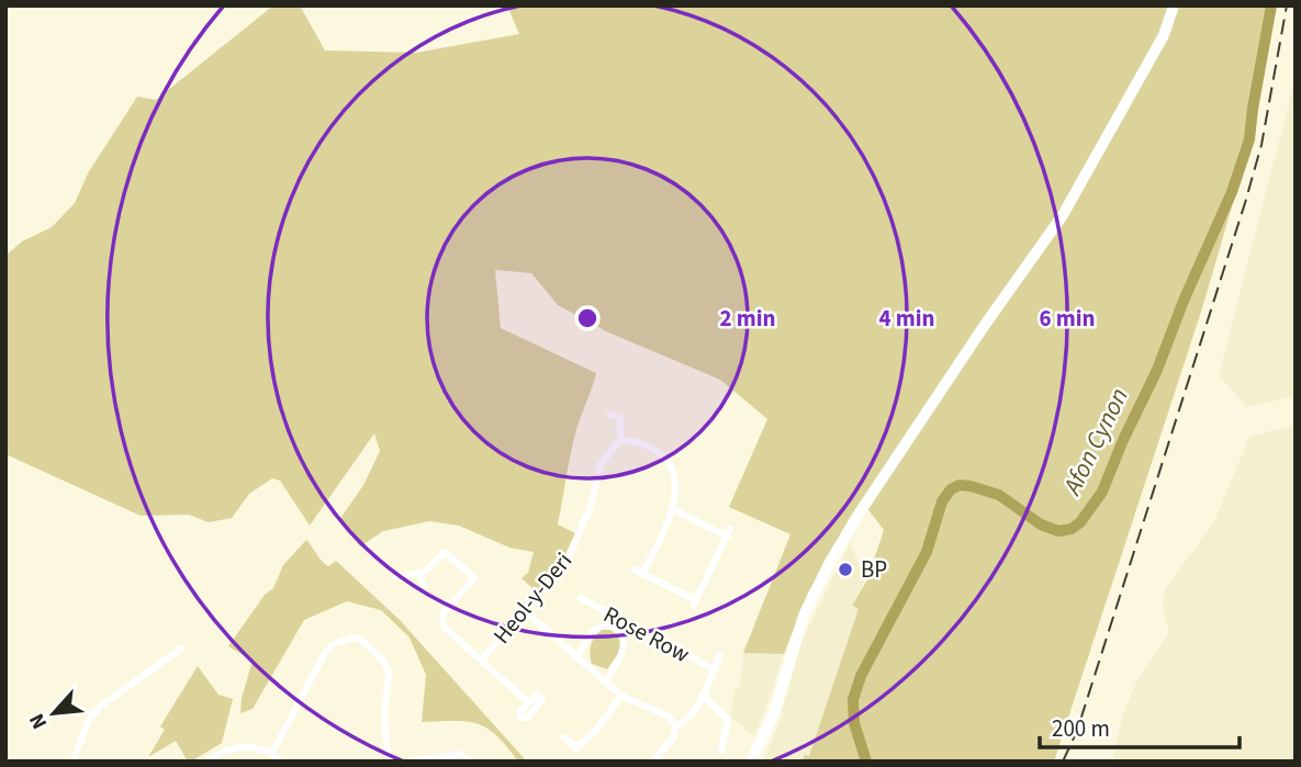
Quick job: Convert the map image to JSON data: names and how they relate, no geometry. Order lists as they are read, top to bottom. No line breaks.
{"streets":{"street":["Heol-y-Deri","Rose Row"]},"water":["Afon Cynon"],"places":["BP"],"scale_bar":"200 m","north":"bottom left","rings":["2 min","4 min","6 min"]}
